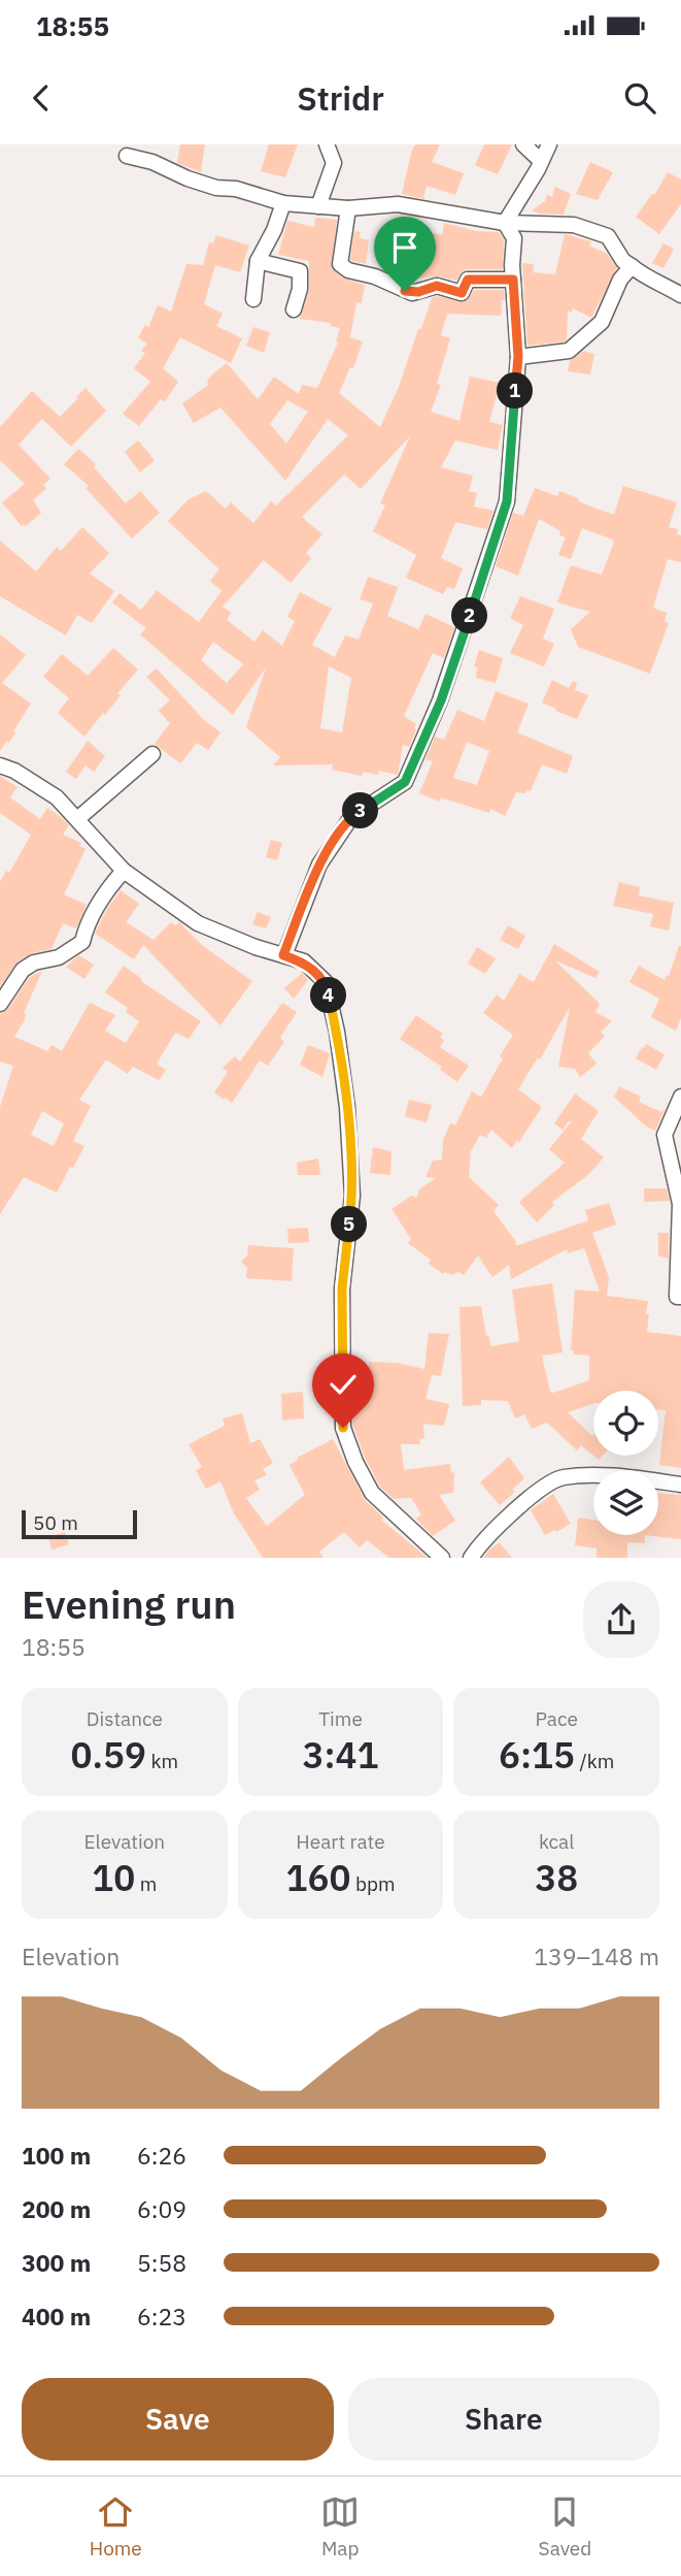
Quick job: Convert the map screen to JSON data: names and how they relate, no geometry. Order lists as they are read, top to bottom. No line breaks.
{"scale_bar":"50 m","page":{"status":"18:55","header":"Stridr","pins":["1","2","3","4","5"],"scale":"50 m","heading":["Evening run","18:55"],"stats":[["Distance","0.59 km"],["Time","3:41"],["Pace","6:15 /km"],["Elevation","10 m"],["Heart rate","160 bpm"],["kcal","38"]],"chart":["Elevation","139–148 m"],"list":[{"name":"100 m","note":"6:26"},{"name":"200 m","note":"6:09"},{"name":"300 m","note":"5:58"},{"name":"400 m","note":"6:23"}],"buttons":["Save","Share"],"tabs":["Home","Map","Saved"]}}
